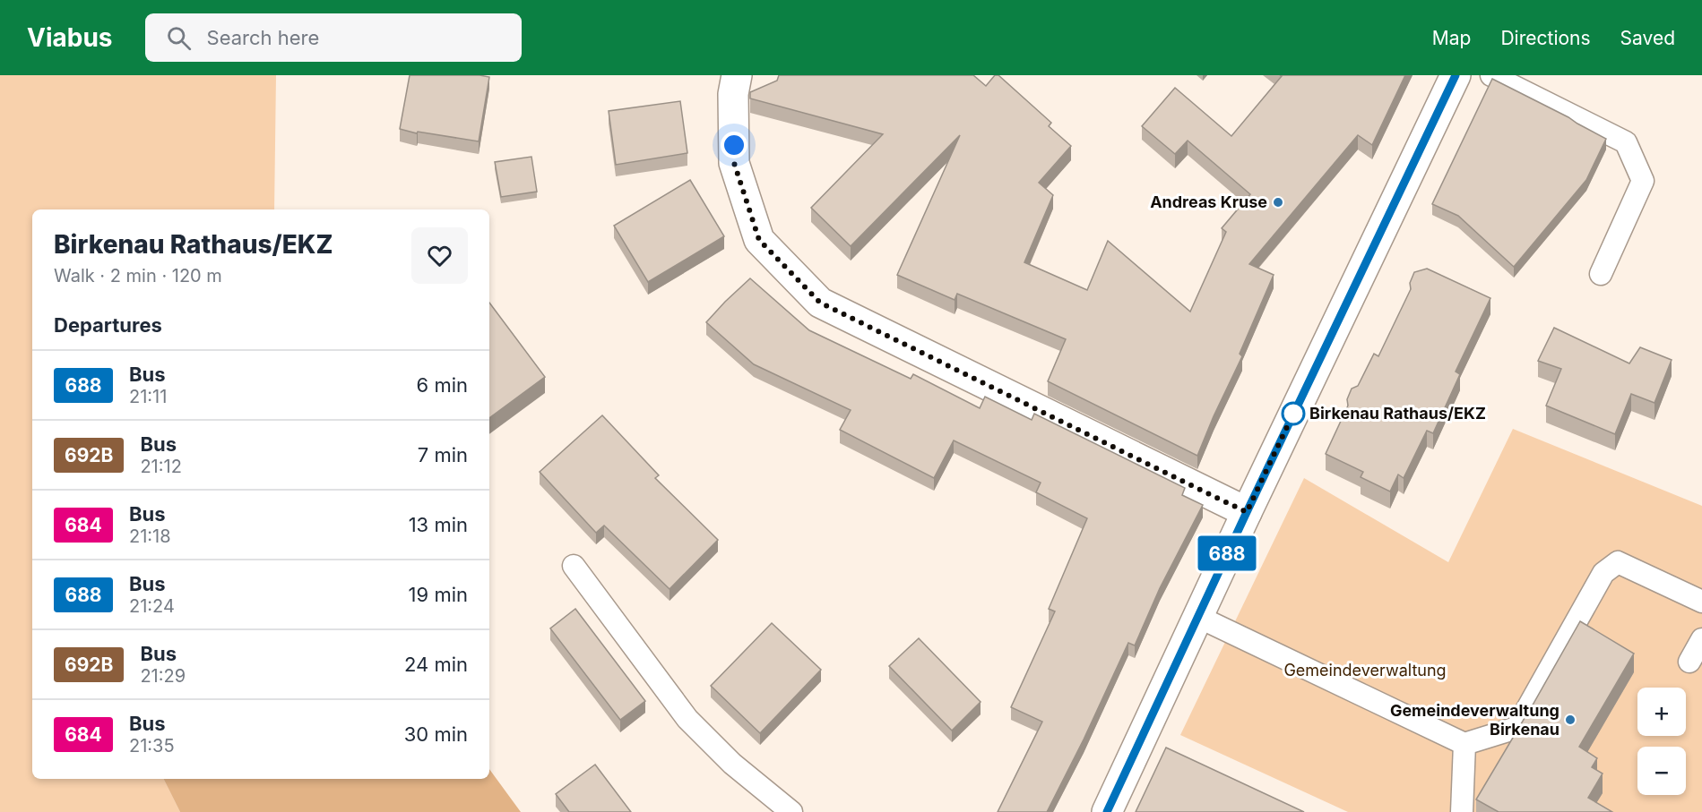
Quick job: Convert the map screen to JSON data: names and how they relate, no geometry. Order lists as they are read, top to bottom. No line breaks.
{"parks":["Gemeindeverwaltung"],"places":["Andreas Kruse","Birkenau Rathaus/EKZ","Gemeindeverwaltung Birkenau"],"lines":["bus line 688"],"page":{"header":"Viabus","search":"Search here","nav":["Map","Directions","Saved"],"on_map":"688","heading":[["Birkenau Rathaus/EKZ","Walk · 2 min · 120 m"],"Departures"],"list":[{"mark":"688","name":"Bus","note":"21:11","value":"6 min"},{"mark":"692B","name":"Bus","note":"21:12","value":"7 min"},{"mark":"684","name":"Bus","note":"21:18","value":"13 min"},{"mark":"688","name":"Bus","note":"21:24","value":"19 min"},{"mark":"692B","name":"Bus","note":"21:29","value":"24 min"},{"mark":"684","name":"Bus","note":"21:35","value":"30 min"}],"map_buttons":["+","−"]}}
